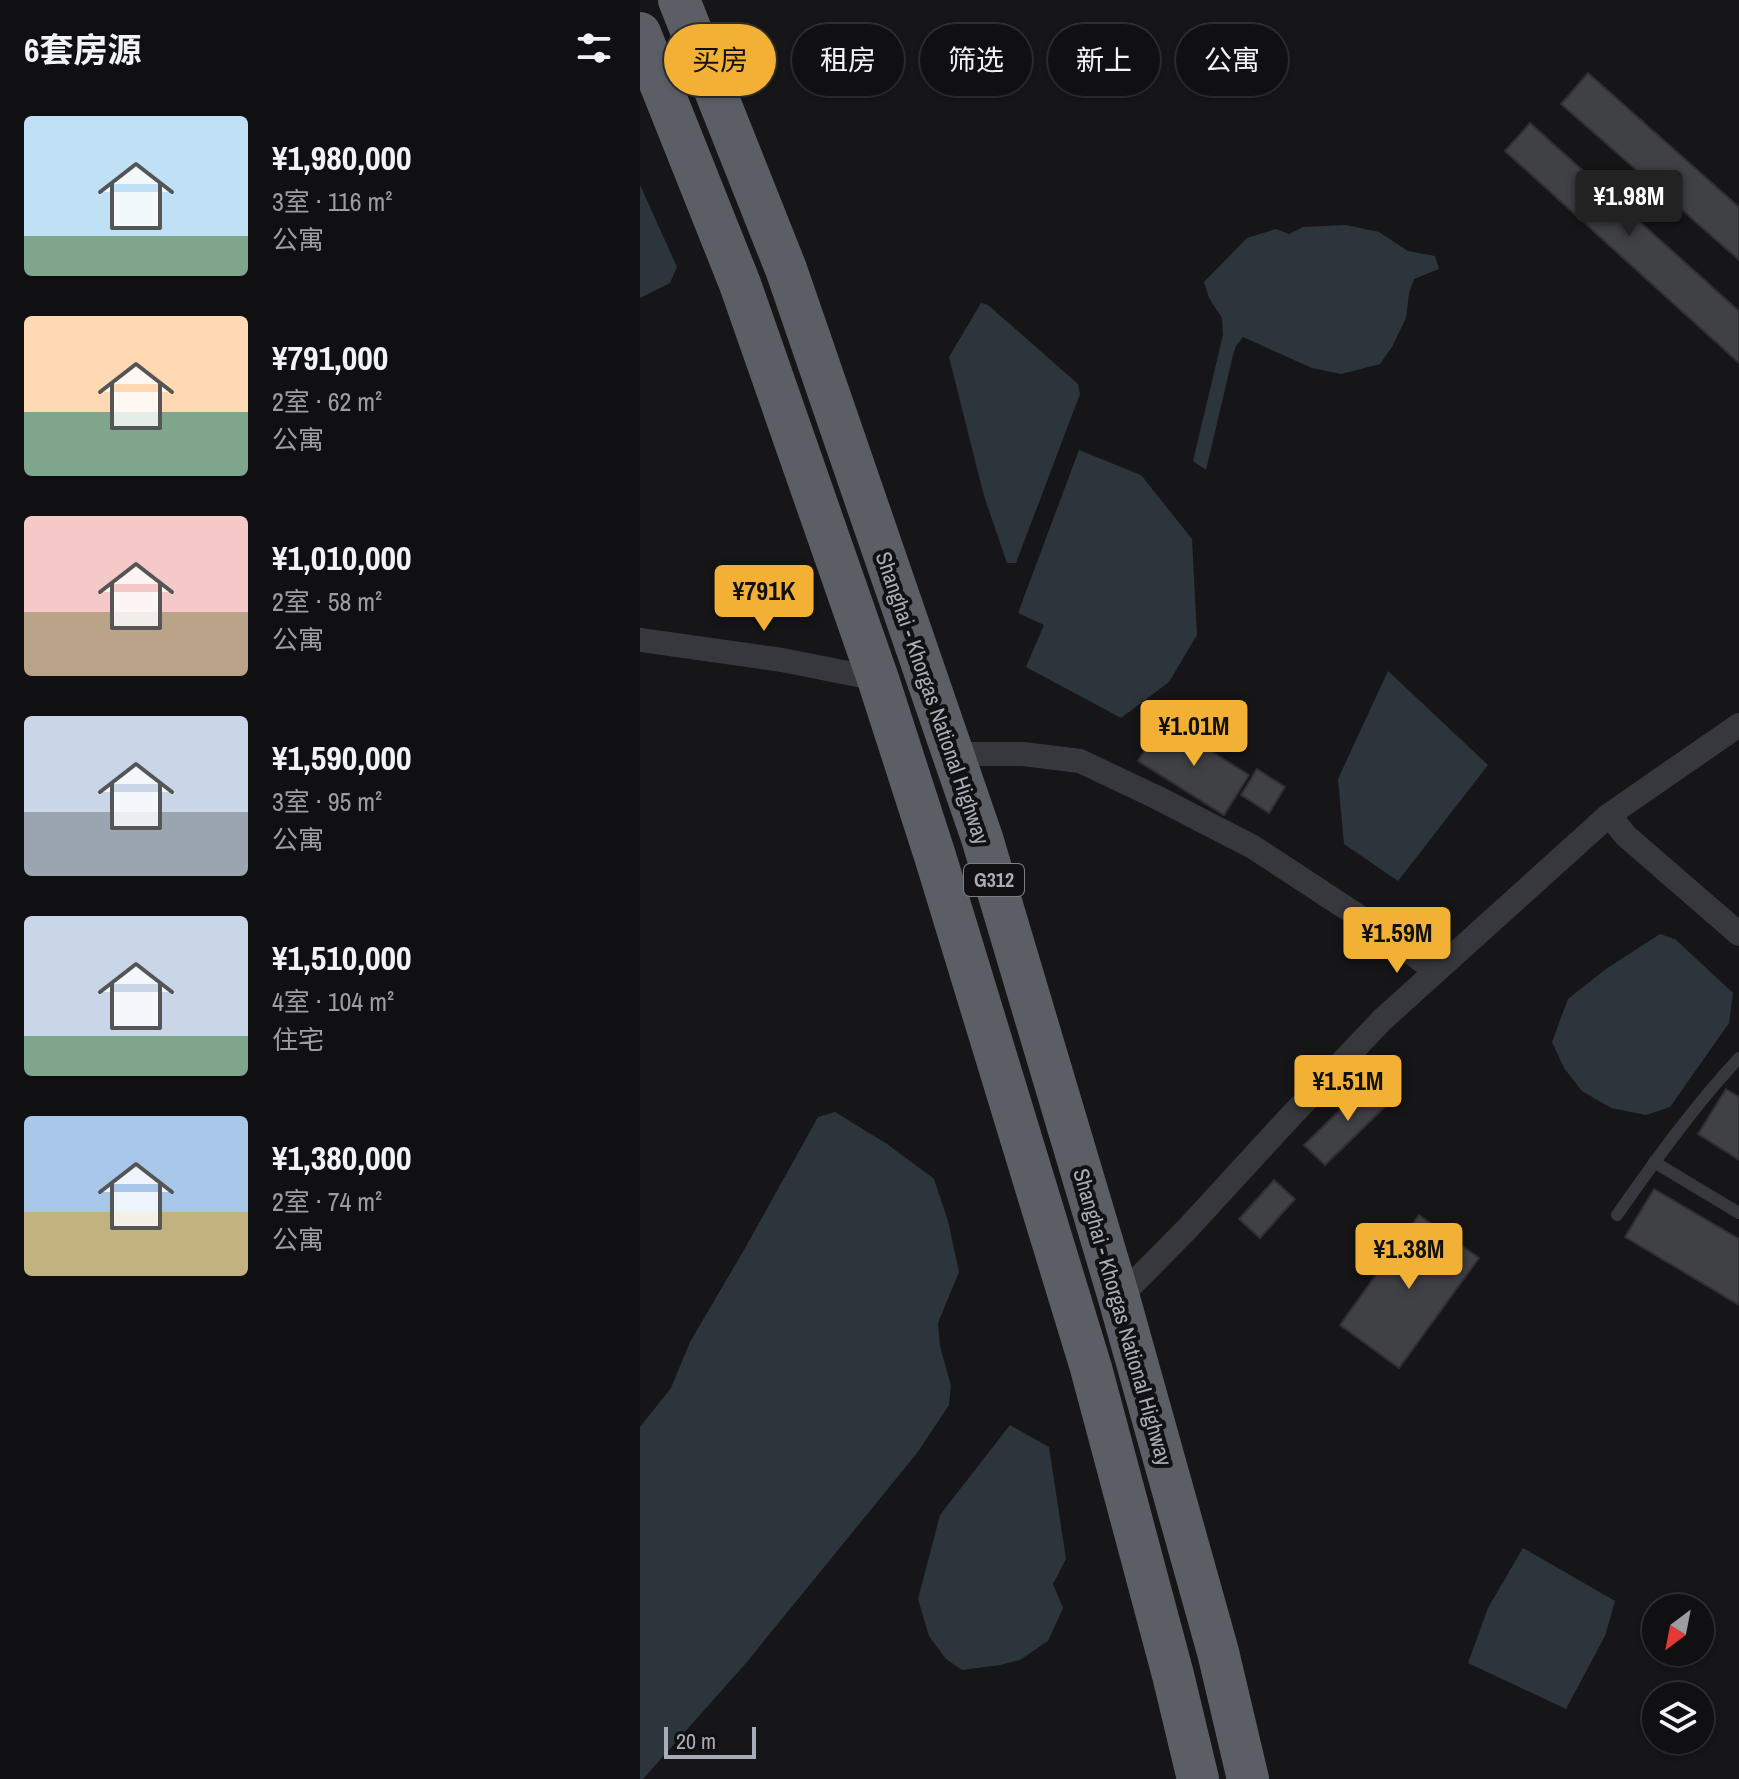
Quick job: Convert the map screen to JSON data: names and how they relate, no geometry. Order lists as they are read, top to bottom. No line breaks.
{"streets":{"highway":["Shanghai - Khorgas National Highway","G312"]},"scale_bar":"20 m","north":"bottom left","page":{"heading":"6套房源","chip":["买房","租房","筛选","新上","公寓"],"list":[{"name":"¥1,980,000","note":"3室 · 116 m² · 公寓"},{"name":"¥791,000","note":"2室 · 62 m² · 公寓"},{"name":"¥1,010,000","note":"2室 · 58 m² · 公寓"},{"name":"¥1,590,000","note":"3室 · 95 m² · 公寓"},{"name":"¥1,510,000","note":"4室 · 104 m² · 住宅"},{"name":"¥1,380,000","note":"2室 · 74 m² · 公寓"}],"price":["¥1.98M","¥791K","¥1.01M","¥1.59M","¥1.51M","¥1.38M"],"scale":"20 m"}}
